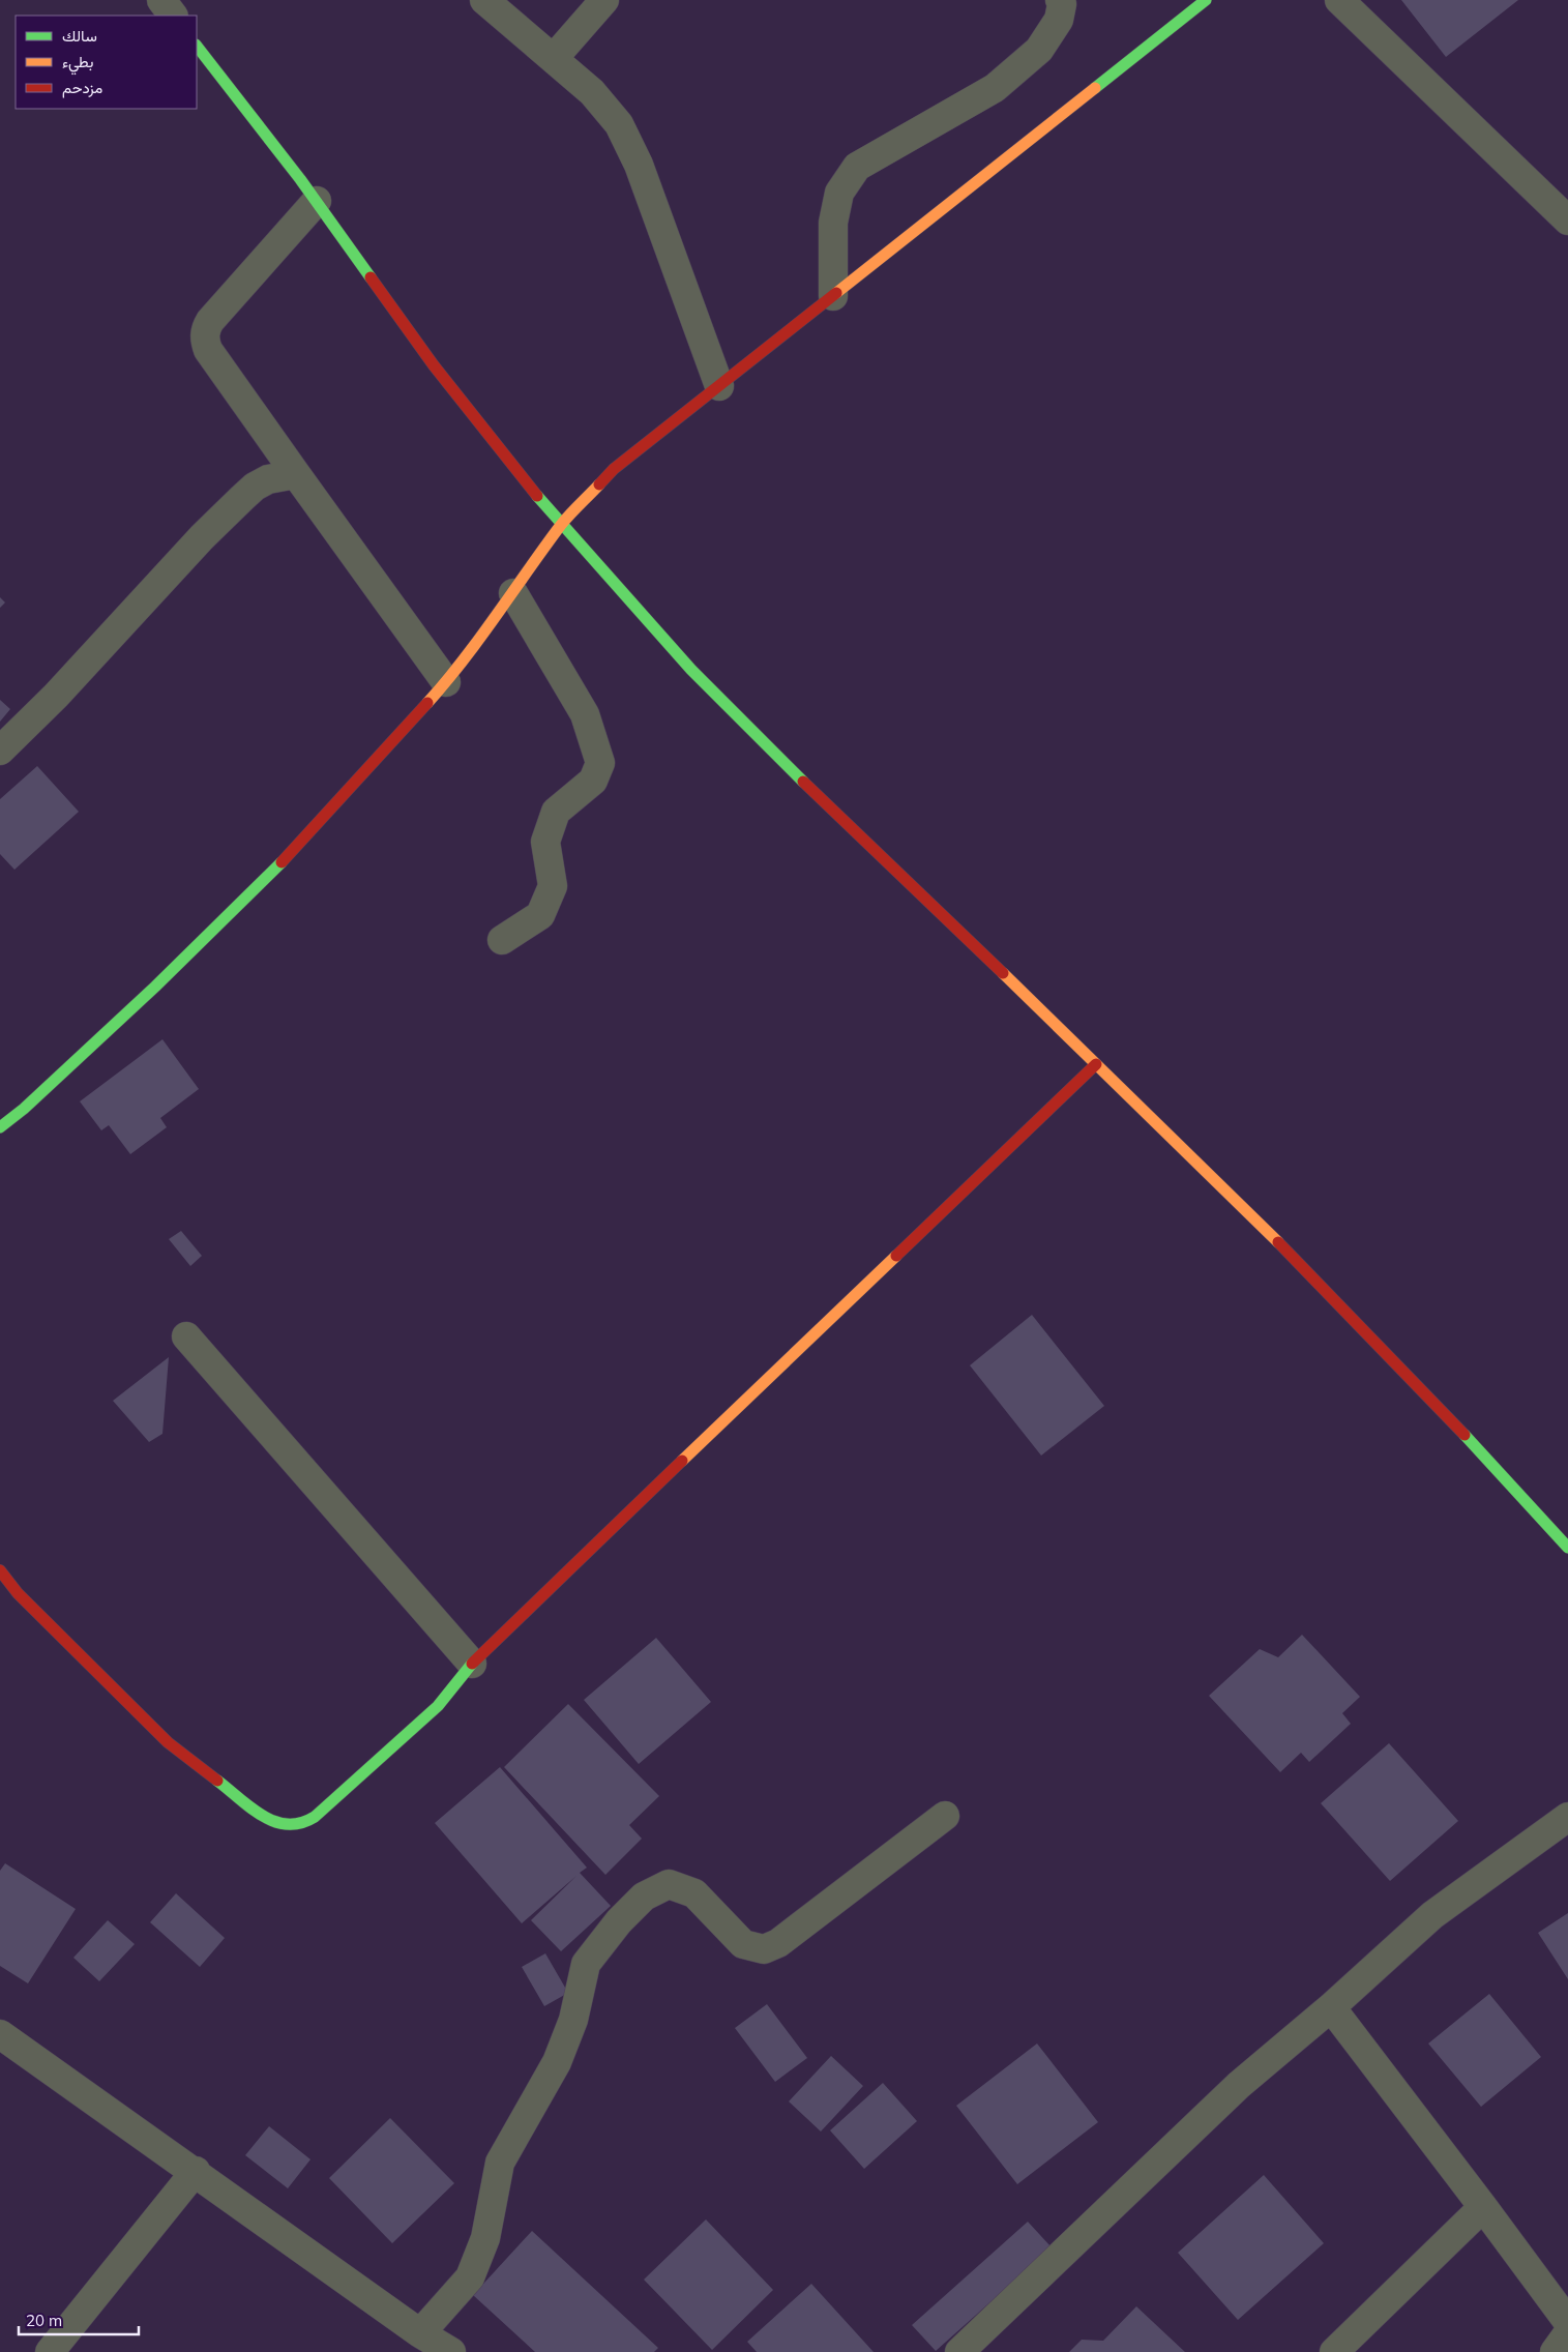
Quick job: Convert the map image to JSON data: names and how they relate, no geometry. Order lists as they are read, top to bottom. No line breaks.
{"legend":["سالك","بطيء","مزدحم"],"scale_bar":"20 m"}
